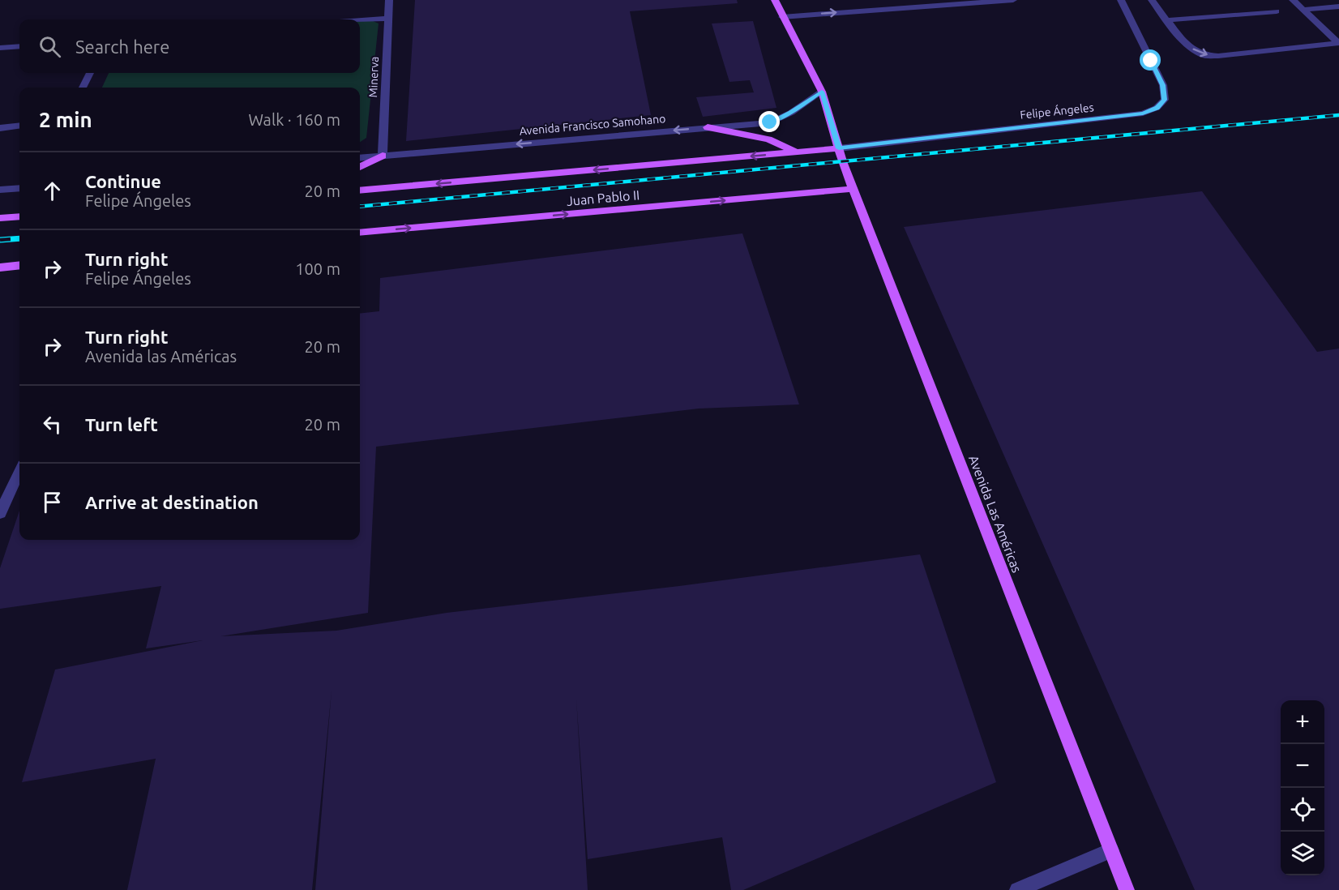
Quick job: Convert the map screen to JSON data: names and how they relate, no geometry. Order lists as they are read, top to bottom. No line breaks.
{"streets":{"main road":["Juan Pablo II","Avenida Las Américas"],"street":["Minerva","Felipe Ángeles","Avenida Francisco Samohano"]},"crossings":[["Minerva","Avenida Francisco Samohano"],["Felipe Ángeles","Avenida Las Américas"],["Juan Pablo II","Avenida Las Américas"]],"one_way":["Avenida Francisco Samohano"],"page":{"search":"Search here","heading":["2 min","Walk · 160 m"],"list":[["Continue","Felipe Ángeles","20 m"],["Turn right","Felipe Ángeles","100 m"],["Turn right","Avenida las Américas","20 m"],["Turn left","20 m"],"Arrive at destination"],"map_buttons":["+","−"]}}
